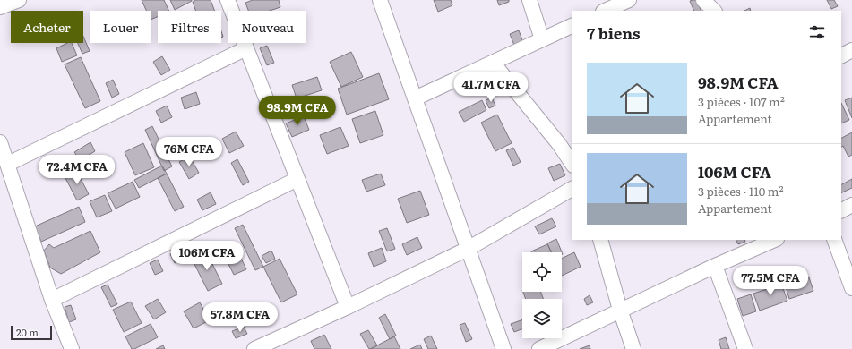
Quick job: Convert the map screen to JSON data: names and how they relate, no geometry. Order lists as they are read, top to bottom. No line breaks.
{"scale_bar":"20 m","page":{"chip":["Acheter","Louer","Filtres","Nouveau"],"heading":"7 biens","list":[{"name":"98.9M CFA","note":"3 pièces · 107 m² · Appartement"},{"name":"106M CFA","note":"3 pièces · 110 m² · Appartement"}],"price":["41.7M CFA","98.9M CFA","76M CFA","72.4M CFA","106M CFA","77.5M CFA","57.8M CFA"],"scale":"20 m"}}
